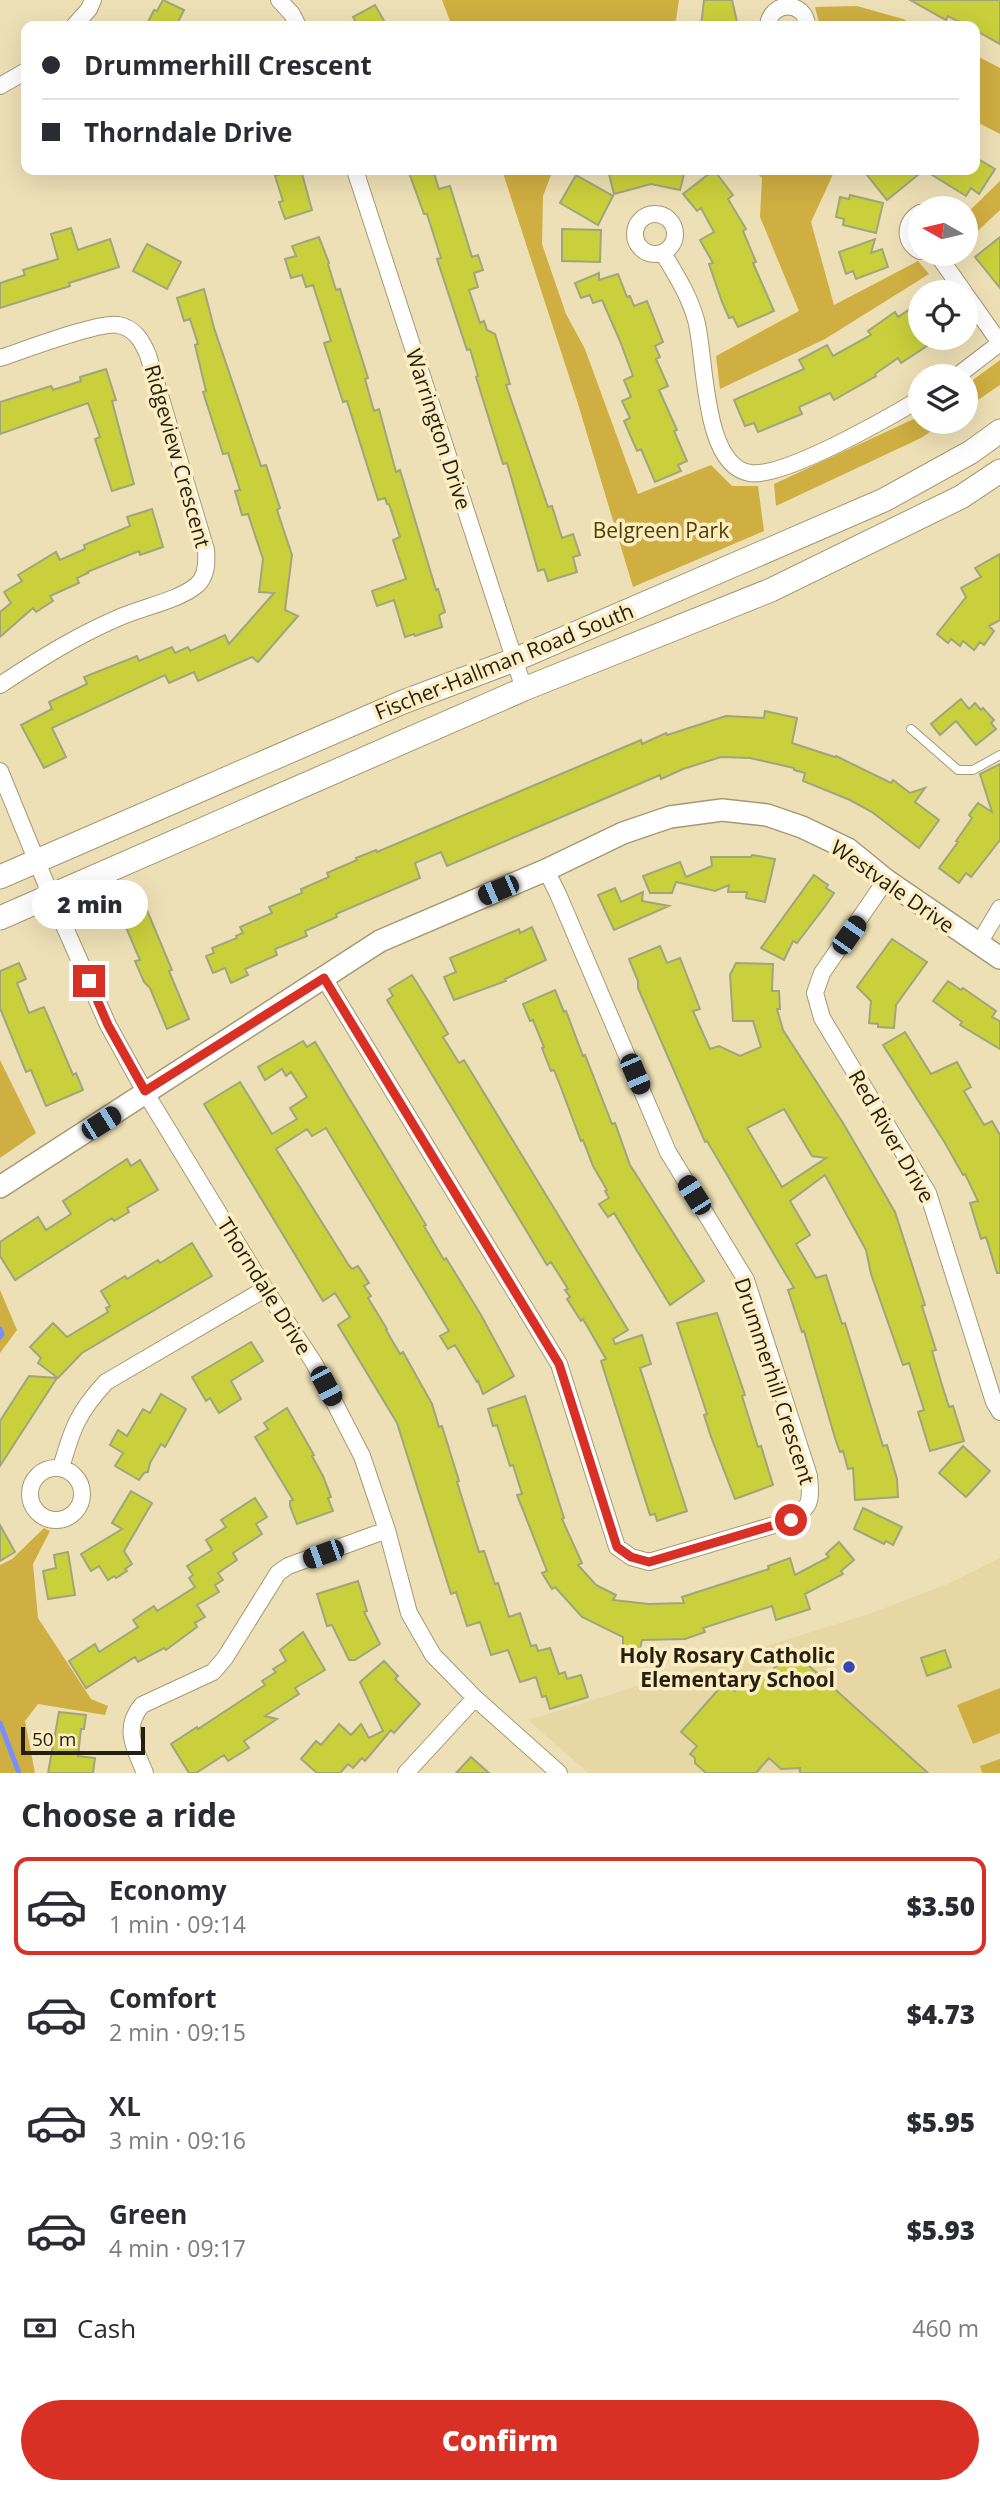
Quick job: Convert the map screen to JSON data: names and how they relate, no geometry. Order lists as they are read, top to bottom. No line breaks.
{"streets":{"main road":["Fischer-Hallman Road South"],"street":["Warrington Drive","Ridgeview Crescent","Westvale Drive","Red River Drive","Thorndale Drive","Drummerhill Crescent"]},"crossings":[["Warrington Drive","Fischer-Hallman Road South"],["Fischer-Hallman Road South","Thorndale Drive"],["Westvale Drive","Red River Drive"],["Westvale Drive","Thorndale Drive"],["Westvale Drive","Drummerhill Crescent"]],"parks":["Belgreen Park"],"places":["Holy Rosary Catholic Elementary School"],"scale_bar":"50 m","north":"left","page":{"banner":["Drummerhill Crescent","Thorndale Drive"],"bubble":"2 min","scale":"50 m","heading":"Choose a ride","list":[{"name":"Economy","note":"1 min · 09:14","value":"$3.50"},{"name":"Comfort","note":"2 min · 09:15","value":"$4.73"},{"name":"XL","note":"3 min · 09:16","value":"$5.95"},{"name":"Green","note":"4 min · 09:17","value":"$5.93"}],"pay":["Cash","460 m"],"buttons":"Confirm"}}
